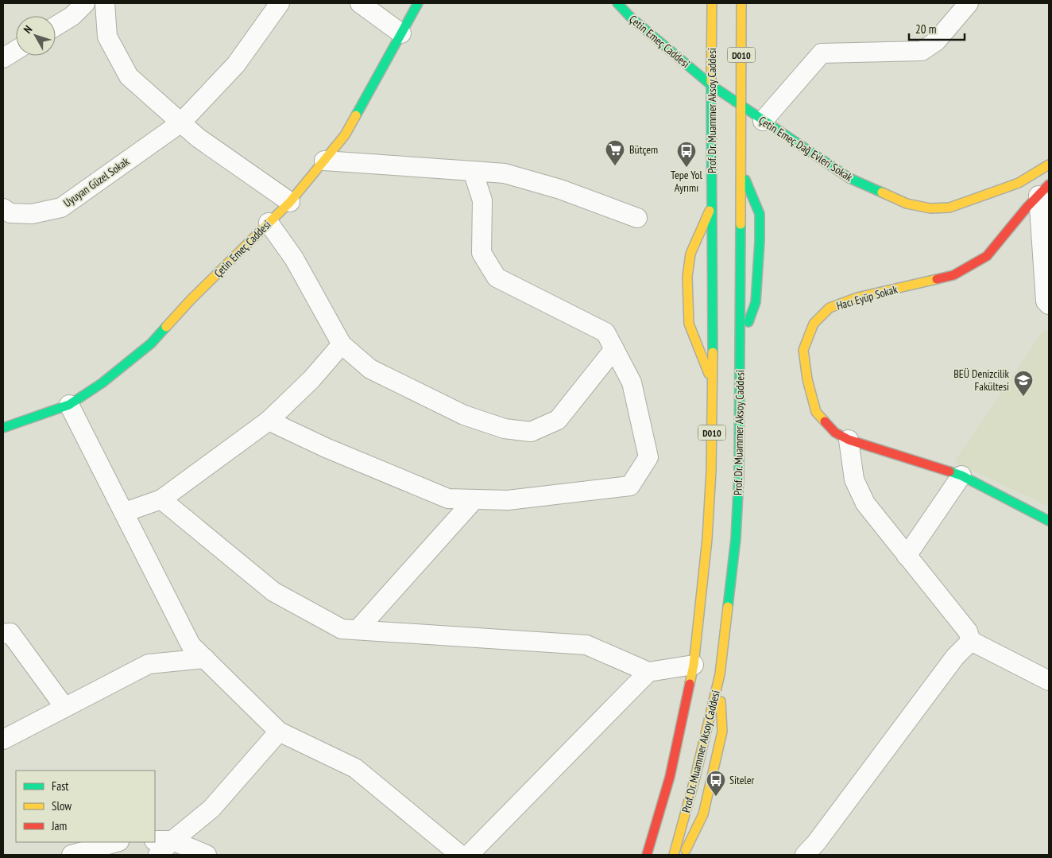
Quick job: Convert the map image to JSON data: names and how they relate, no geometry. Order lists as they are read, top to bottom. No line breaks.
{"streets":{"main road":["Çetin Emeç Caddesi","D010","Prof. Dr. Muammer Aksoy Caddesi","Çetin Emeç Dağ Evleri Sokak","Hacı Eyüp Sokak"],"street":["Uyuyan Güzel Sokak"]},"crossings":[["Çetin Emeç Caddesi","Prof. Dr. Muammer Aksoy Caddesi"],["Çetin Emeç Caddesi","Çetin Emeç Dağ Evleri Sokak"],["Prof. Dr. Muammer Aksoy Caddesi","Çetin Emeç Dağ Evleri Sokak"]],"places":{"supermarket":["Bütçem"],"bus stop":["Tepe Yol Ayrımı","Siteler"],"school or university":["BEÜ Denizcilik Fakültesi"]},"legend":["Fast","Slow","Jam"],"scale_bar":"20 m","north":"top left"}
